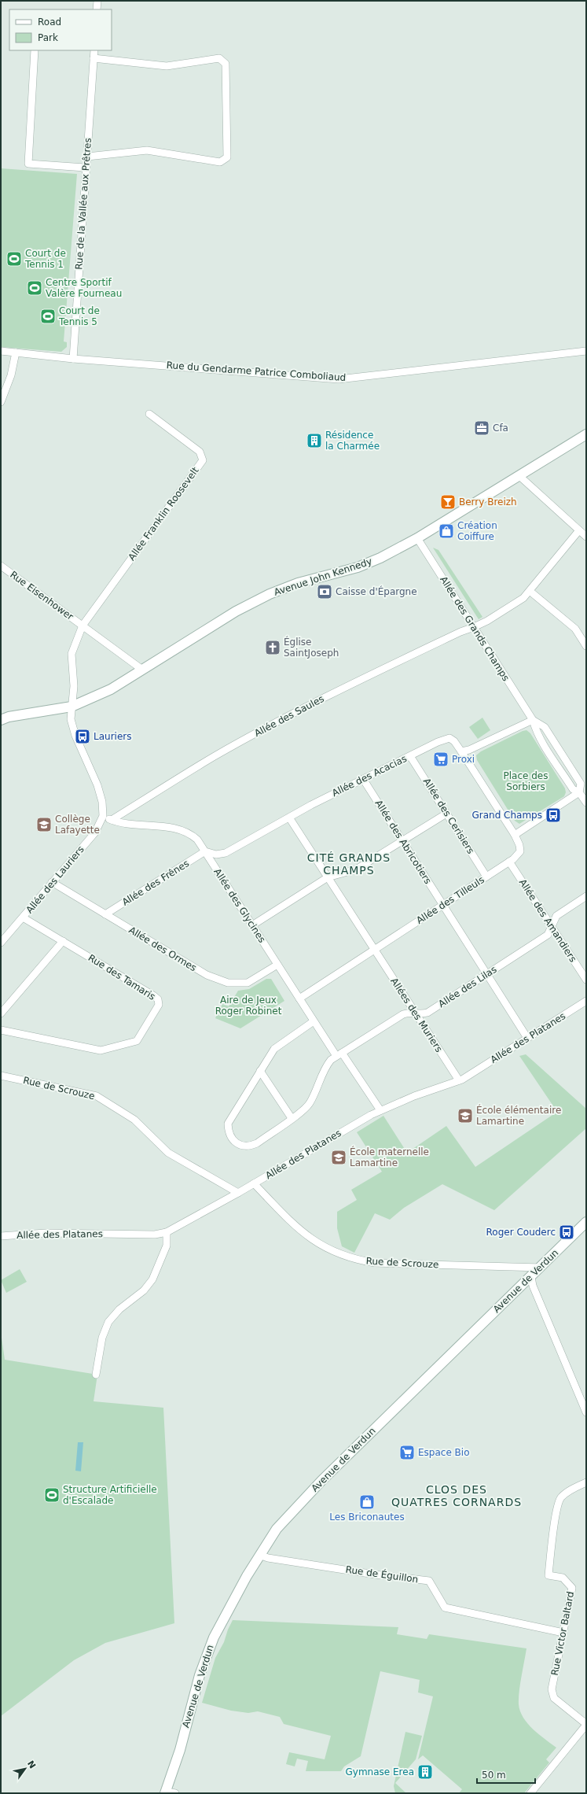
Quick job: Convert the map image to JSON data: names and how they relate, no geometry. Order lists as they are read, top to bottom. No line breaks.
{"streets":{"main road":["Avenue John Kennedy","Avenue de Verdun"],"street":["Rue de la Vallée aux Prêtres","Rue du Gendarme Patrice Comboliaud","Allée Franklin Roosevelt","Rue Eisenhower","Allée des Grands Champs","Allée des Saules","Allée des Acacias","Allée des Cerisiers","Allée des Abricotiers","Allée des Lauriers","Allée des Frênes","Allée des Tilleuls","Allée des Glycines","Allée des Amandiers","Allée des Ormes","Rue des Tamaris","Allée des Lilas","Allées des Muriers","Allée des Platanes","Rue de Scrouze","Rue de Éguillon","Rue Victor Baltard"]},"crossings":[["Rue de la Vallée aux Prêtres","Rue du Gendarme Patrice Comboliaud"],["Allée Franklin Roosevelt","Rue Eisenhower"],["Avenue John Kennedy","Rue Eisenhower"],["Avenue John Kennedy","Allée des Grands Champs"],["Avenue John Kennedy","Allée des Lauriers"],["Rue Eisenhower","Allée des Lauriers"],["Allée des Grands Champs","Allée des Saules"],["Allée des Saules","Allée des Glycines"],["Allée des Acacias","Allée des Cerisiers"],["Allée des Acacias","Allée des Abricotiers"],["Allée des Acacias","Allée des Frênes"],["Allée des Acacias","Allée des Glycines"],["Allée des Acacias","Allées des Muriers"],["Allée des Cerisiers","Allée des Tilleuls"],["Allée des Abricotiers","Allée des Tilleuls"],["Allée des Abricotiers","Allée des Lilas"],["Allée des Abricotiers","Allée des Platanes"],["Allée des Lauriers","Allée des Glycines"],["Allée des Lauriers","Allée des Ormes"],["Allée des Lauriers","Rue des Tamaris"],["Allée des Frênes","Allée des Glycines"],["Allée des Frênes","Allée des Ormes"],["Allée des Tilleuls","Allée des Glycines"],["Allée des Tilleuls","Allée des Amandiers"],["Allée des Tilleuls","Allées des Muriers"],["Allée des Glycines","Allée des Ormes"],["Allée des Glycines","Allée des Lilas"],["Allée des Glycines","Allée des Platanes"],["Allée des Amandiers","Allée des Lilas"],["Allée des Lilas","Allées des Muriers"],["Allées des Muriers","Allée des Platanes"],["Allée des Platanes","Rue de Scrouze"],["Rue de Scrouze","Avenue de Verdun"],["Avenue de Verdun","Rue de Éguillon"],["Rue de Éguillon","Rue Victor Baltard"]],"districts":["CITÉ GRANDS CHAMPS","CLOS DES QUATRES CORNARDS"],"parks":["Place des Sorbiers","Aire de Jeux Roger Robinet"],"places":{"sports":["Court de Tennis 1","Centre Sportif Valère Fourneau","Court de Tennis 5","Structure Artificielle d'Escalade"],"office":["Cfa"],"building":["Résidence la Charmée","Gymnase Erea"],"bar":["Berry Breizh"],"shop":["Création Coiffure","Les Briconautes"],"bank":["Caisse d'Épargne"],"church":["Église SaintJoseph"],"bus stop":["Lauriers","Grand Champs","Roger Couderc"],"supermarket":["Proxi","Espace Bio"],"school or university":["Collège Lafayette","École élémentaire Lamartine","École maternelle Lamartine"]},"legend":["Road","Park"],"scale_bar":"50 m","north":"top right"}
